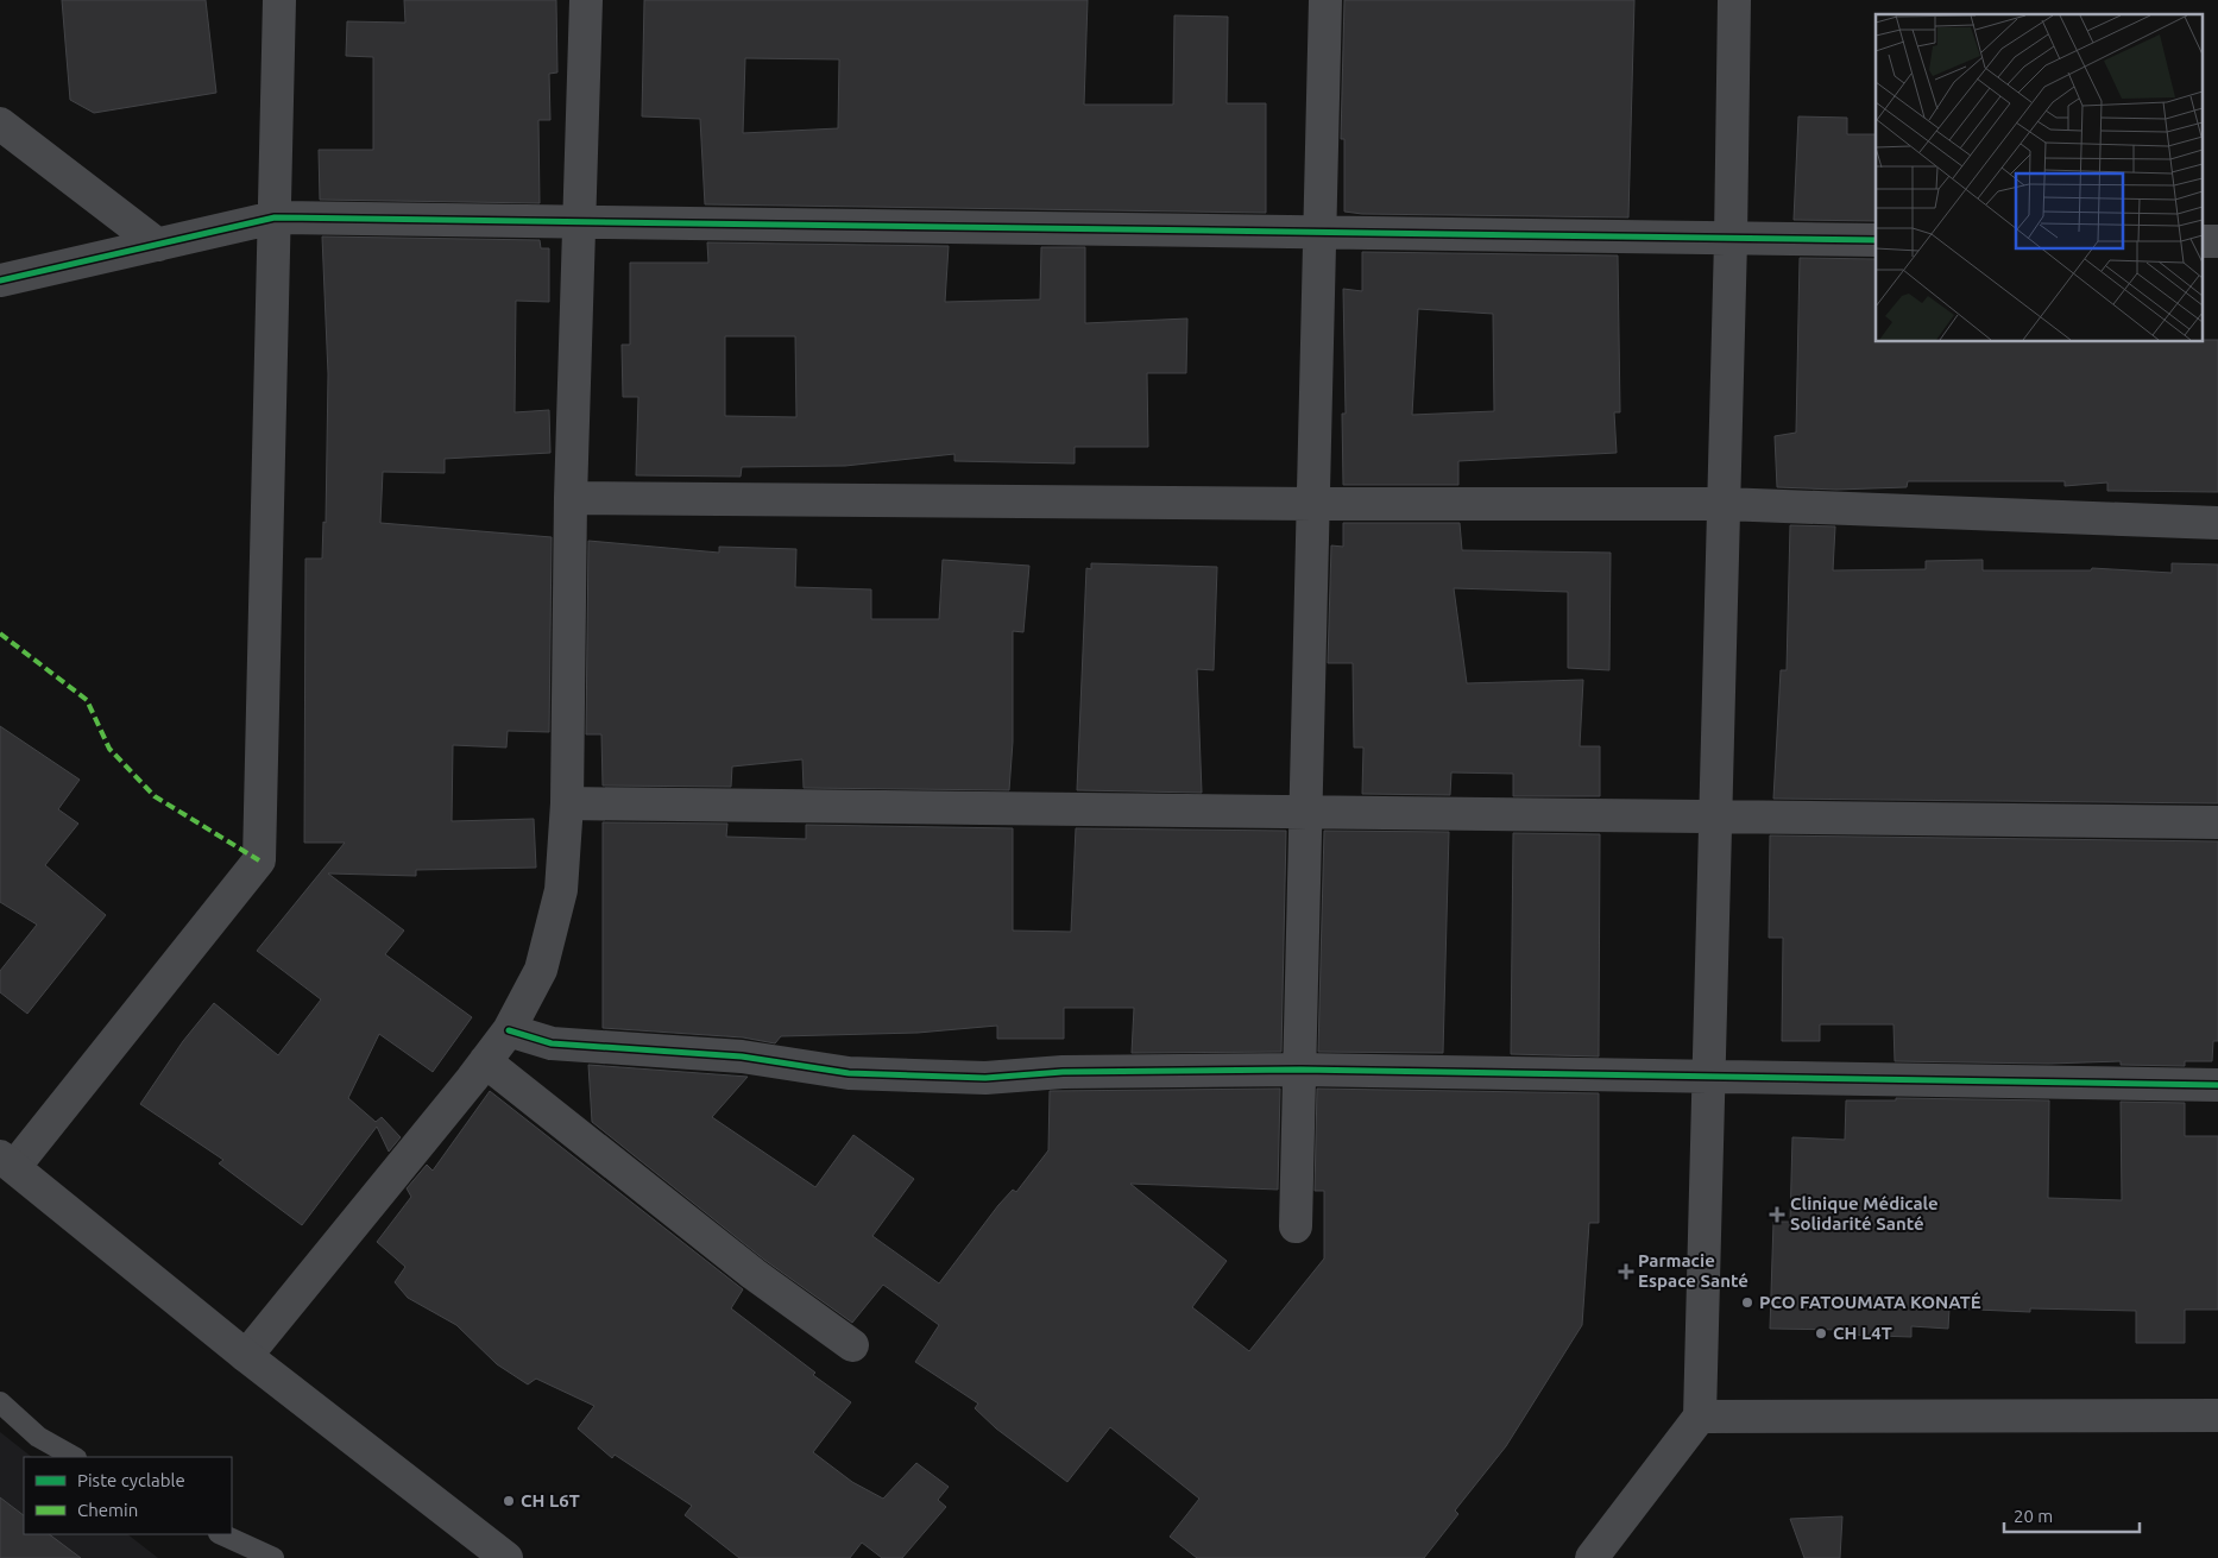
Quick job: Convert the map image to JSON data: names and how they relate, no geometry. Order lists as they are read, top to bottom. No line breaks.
{"places":{"health":["Clinique Médicale Solidarité Santé","Parmacie Espace Santé"],"other":["PCO FATOUMATA KONATÉ","CH L4T","CH L6T"]},"legend":["Piste cyclable","Chemin"],"scale_bar":"20 m"}
